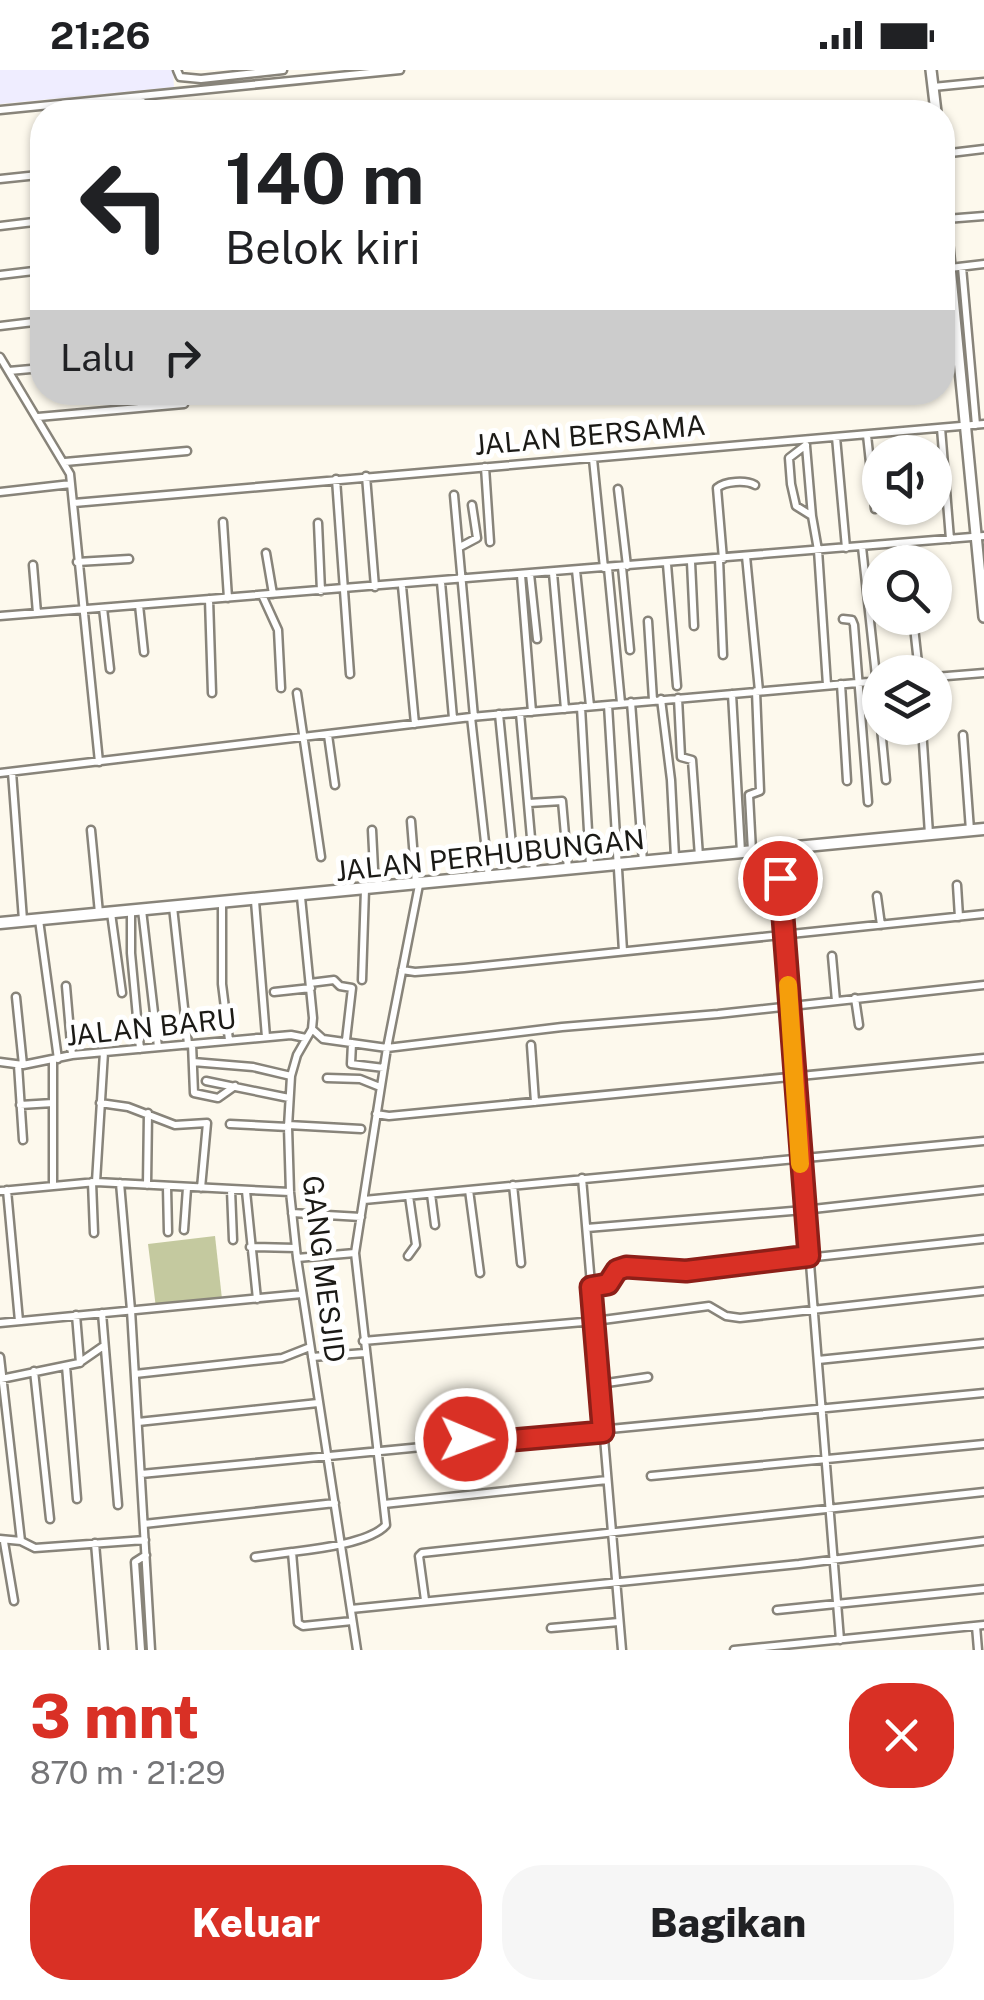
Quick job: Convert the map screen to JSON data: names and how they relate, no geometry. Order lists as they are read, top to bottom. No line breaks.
{"streets":{"main road":["JALAN PERHUBUNGAN"],"street":["JALAN BERSAMA","JALAN BARU","GANG MESJID"]},"crossings":[["JALAN BARU","GANG MESJID"]],"page":{"status":"21:26","turn":["140 m","Belok kiri"],"then":"Lalu","heading":["3 mnt","870 m · 21:29"],"buttons":["Keluar","Bagikan"]}}
